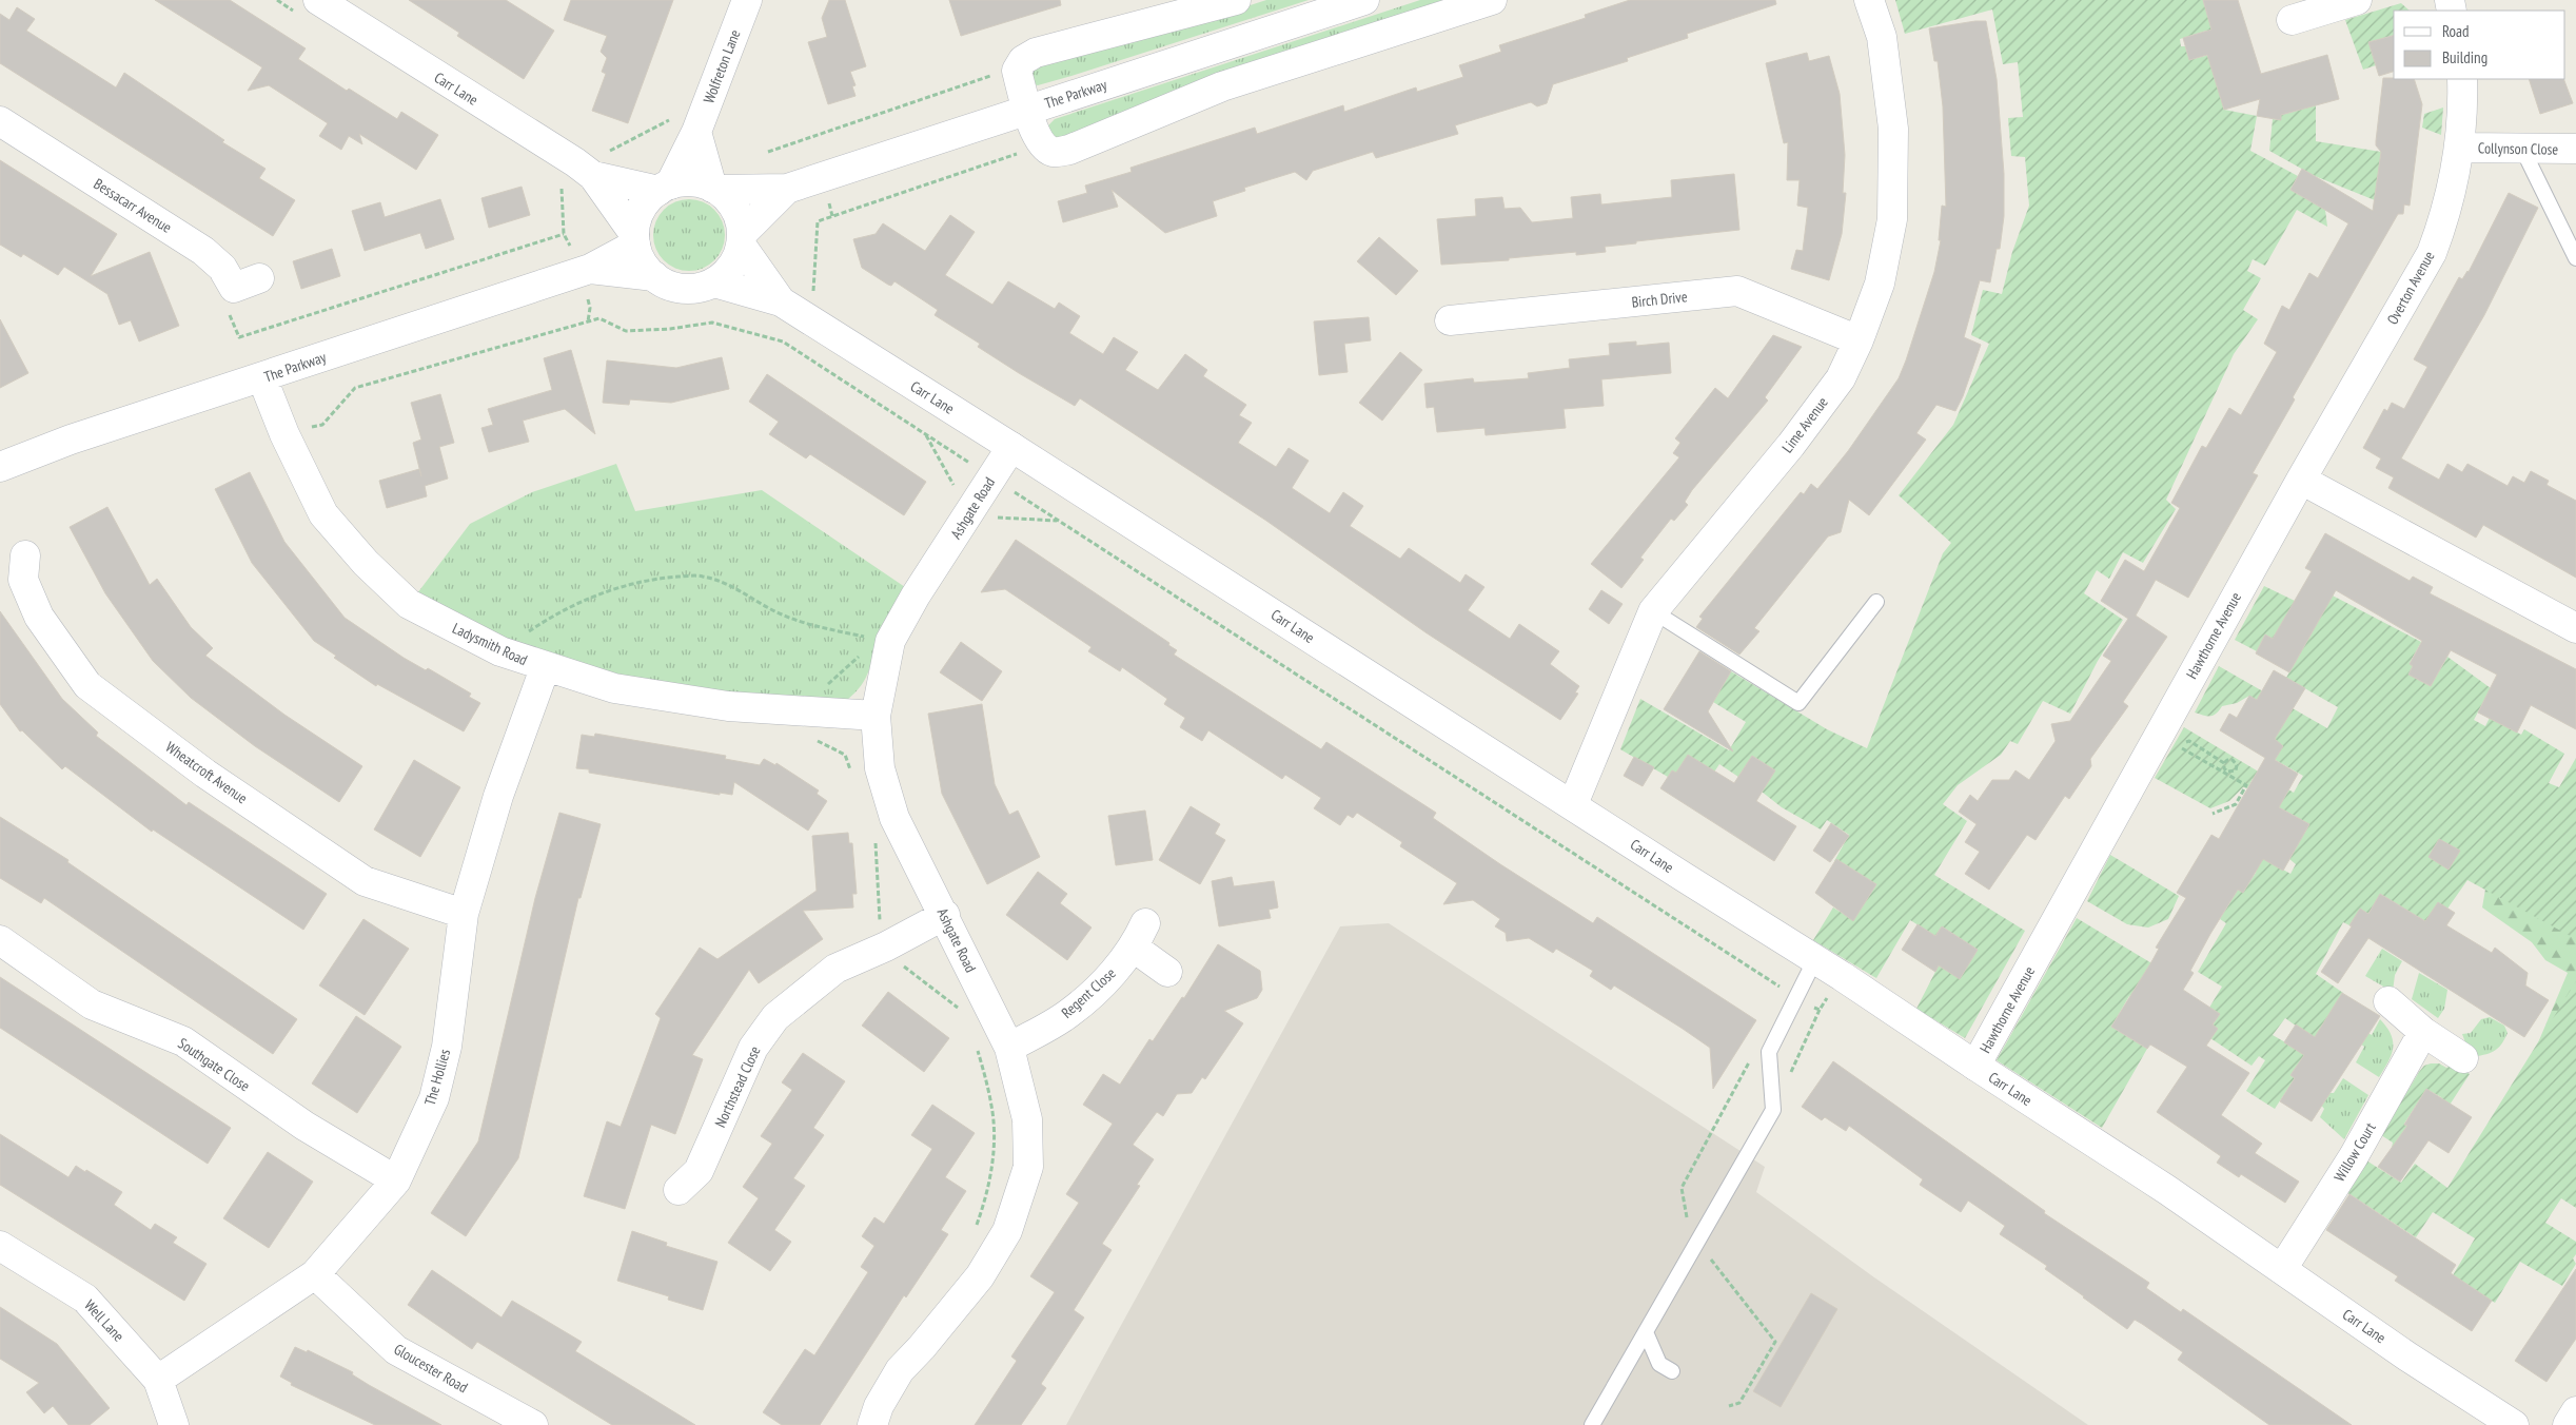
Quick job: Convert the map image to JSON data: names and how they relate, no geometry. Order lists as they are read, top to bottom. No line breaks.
{"streets":{"street":["Wolfreton Lane","Carr Lane","The Parkway","Collynson Close","Bessacarr Avenue","Overton Avenue","Birch Drive","Lime Avenue","Ashgate Road","Hawthorne Avenue","Ladysmith Road","Wheatcroft Avenue","Regent Close","Southgate Close","The Hollies","Northstead Close","Willow Court","Well Lane","Gloucester Road"]},"crossings":[["Wolfreton Lane","Carr Lane"],["Wolfreton Lane","The Parkway"],["Carr Lane","The Parkway"],["Carr Lane","Lime Avenue"],["Carr Lane","Ashgate Road"],["Carr Lane","Hawthorne Avenue"],["Carr Lane","Willow Court"],["The Parkway","Ladysmith Road"],["Collynson Close","Overton Avenue"],["Overton Avenue","Hawthorne Avenue"],["Birch Drive","Lime Avenue"],["Ashgate Road","Ladysmith Road"],["Ashgate Road","Regent Close"],["Ashgate Road","Northstead Close"],["Ladysmith Road","The Hollies"],["Wheatcroft Avenue","The Hollies"],["Southgate Close","The Hollies"],["The Hollies","Well Lane"],["The Hollies","Gloucester Road"]],"legend":["Road","Building"]}
